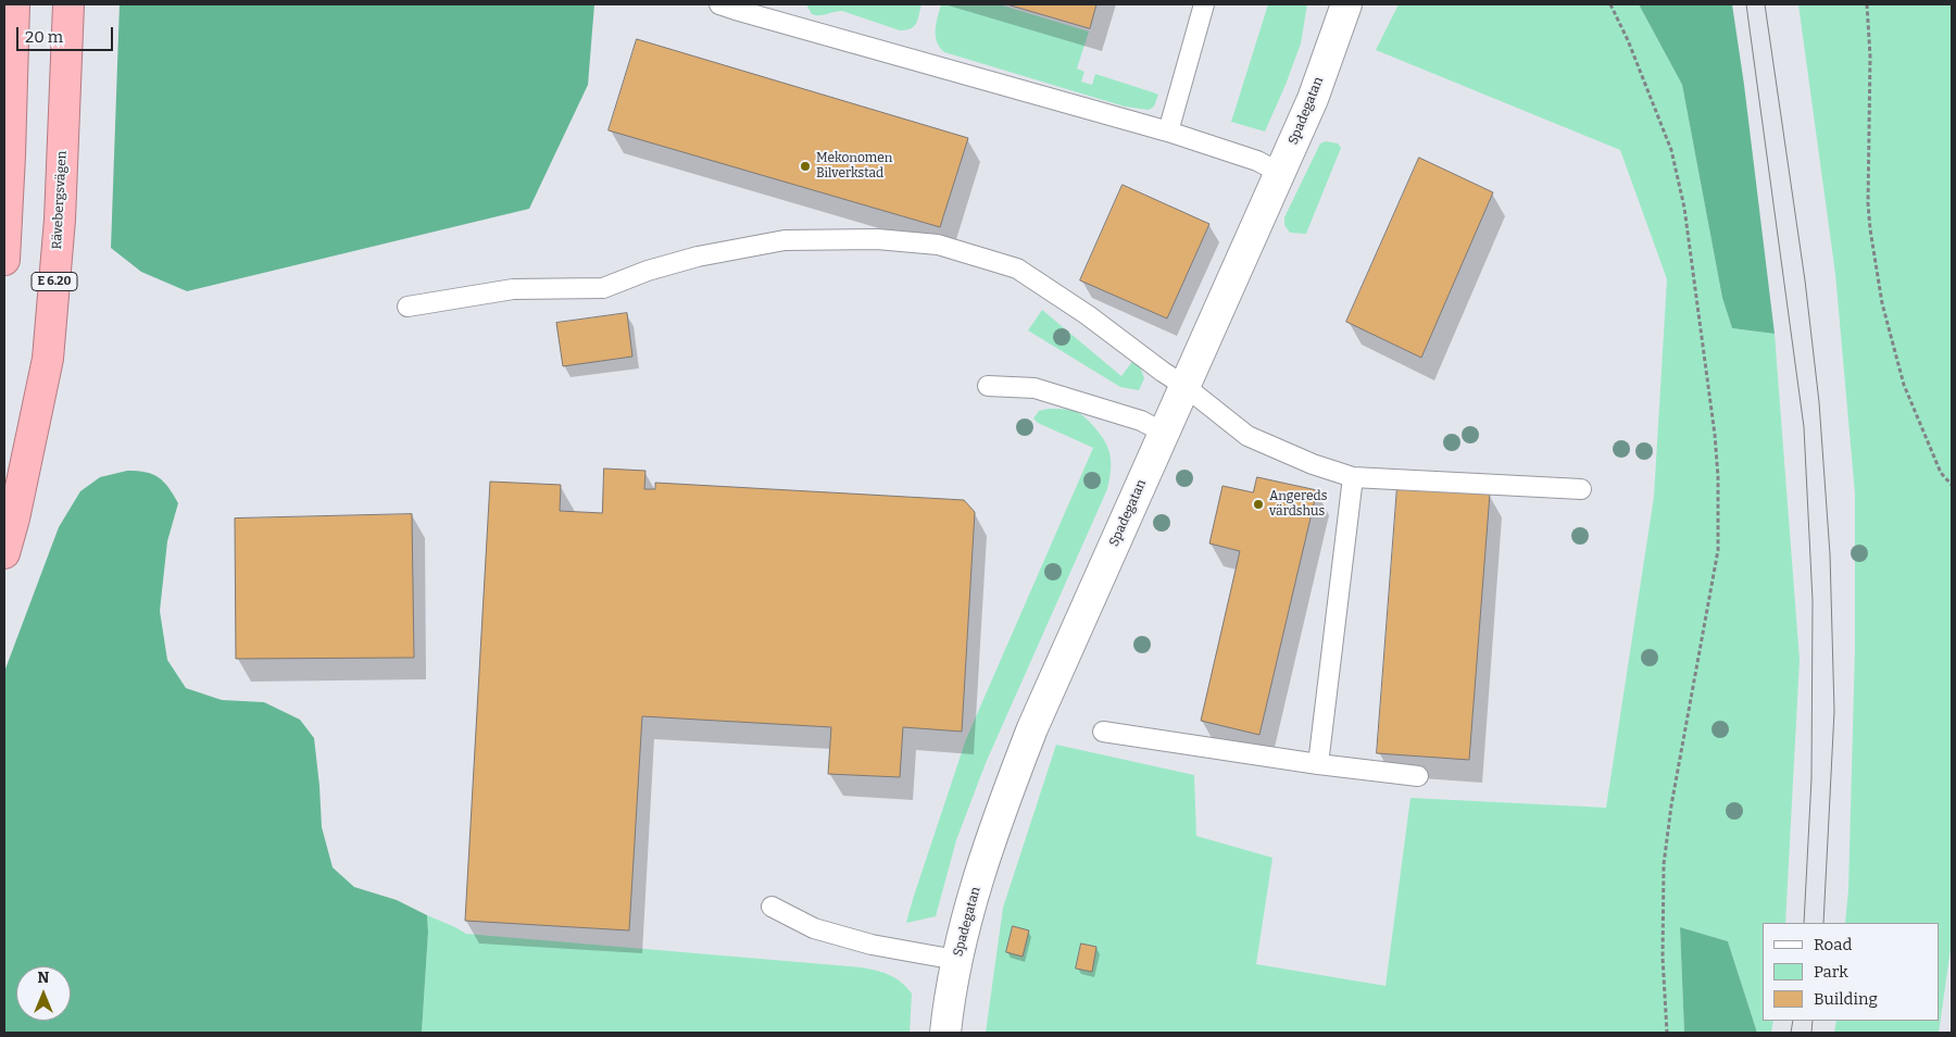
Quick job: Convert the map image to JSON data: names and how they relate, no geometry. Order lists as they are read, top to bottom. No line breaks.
{"streets":{"highway":["Rävebergsvägen","E 6.20"],"street":["Spadegatan"]},"places":["Mekonomen Bilverkstad","Angereds värdshus"],"legend":["Road","Park","Building"],"scale_bar":"20 m","north":"top"}
